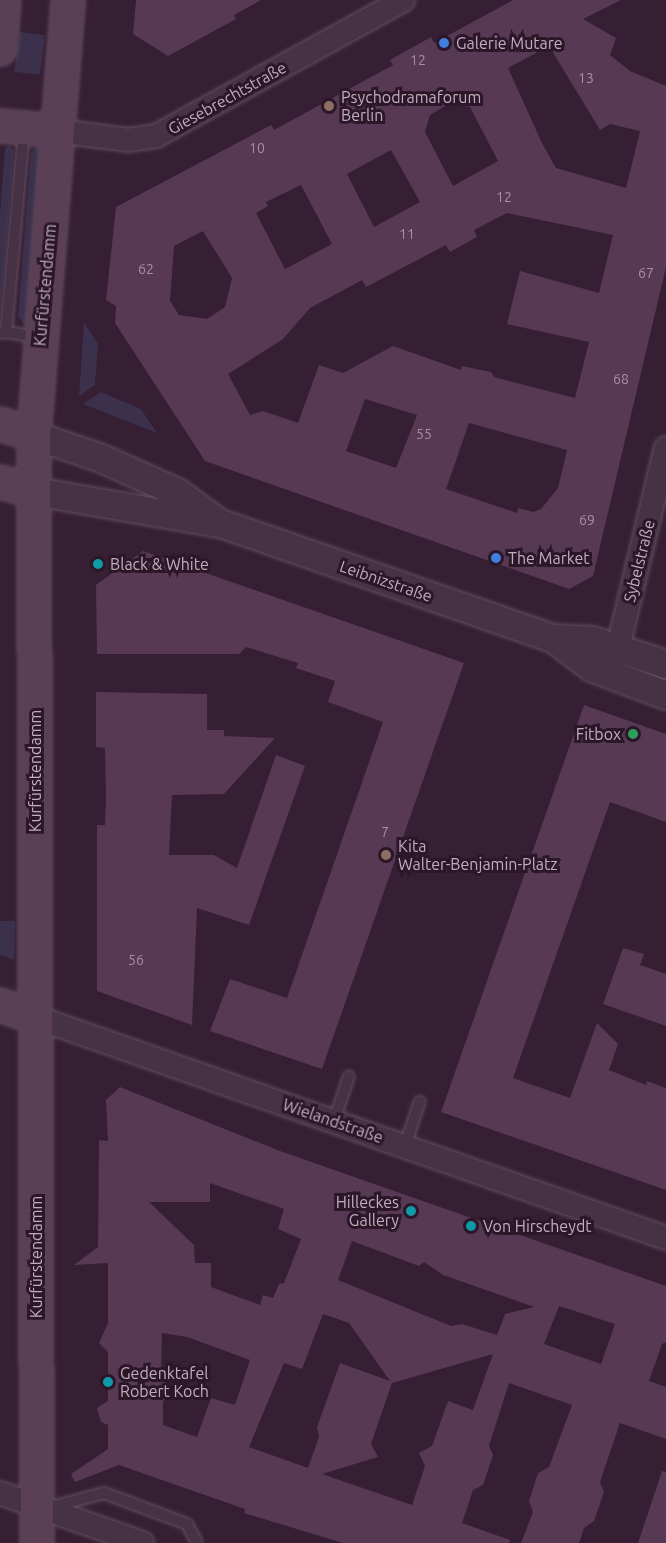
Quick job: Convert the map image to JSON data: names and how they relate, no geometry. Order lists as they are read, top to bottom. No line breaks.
{"streets":{"main road":["Giesebrechtstraße","Kurfürstendamm","Leibnizstraße","Wielandstraße"],"street":["Sybelstraße"]},"crossings":[["Giesebrechtstraße","Kurfürstendamm"],["Kurfürstendamm","Leibnizstraße"],["Kurfürstendamm","Wielandstraße"],["Sybelstraße","Leibnizstraße"]],"places":["Galerie Mutare","Psychodramaforum Berlin","The Market","Black & White","Fitbox","Kita Walter-Benjamin-Platz","Hilleckes Gallery","Von Hirscheydt","Gedenktafel Robert Koch"],"house_numbers":["12","13","10","12","11","62","67","68","55","69","7","56"]}
